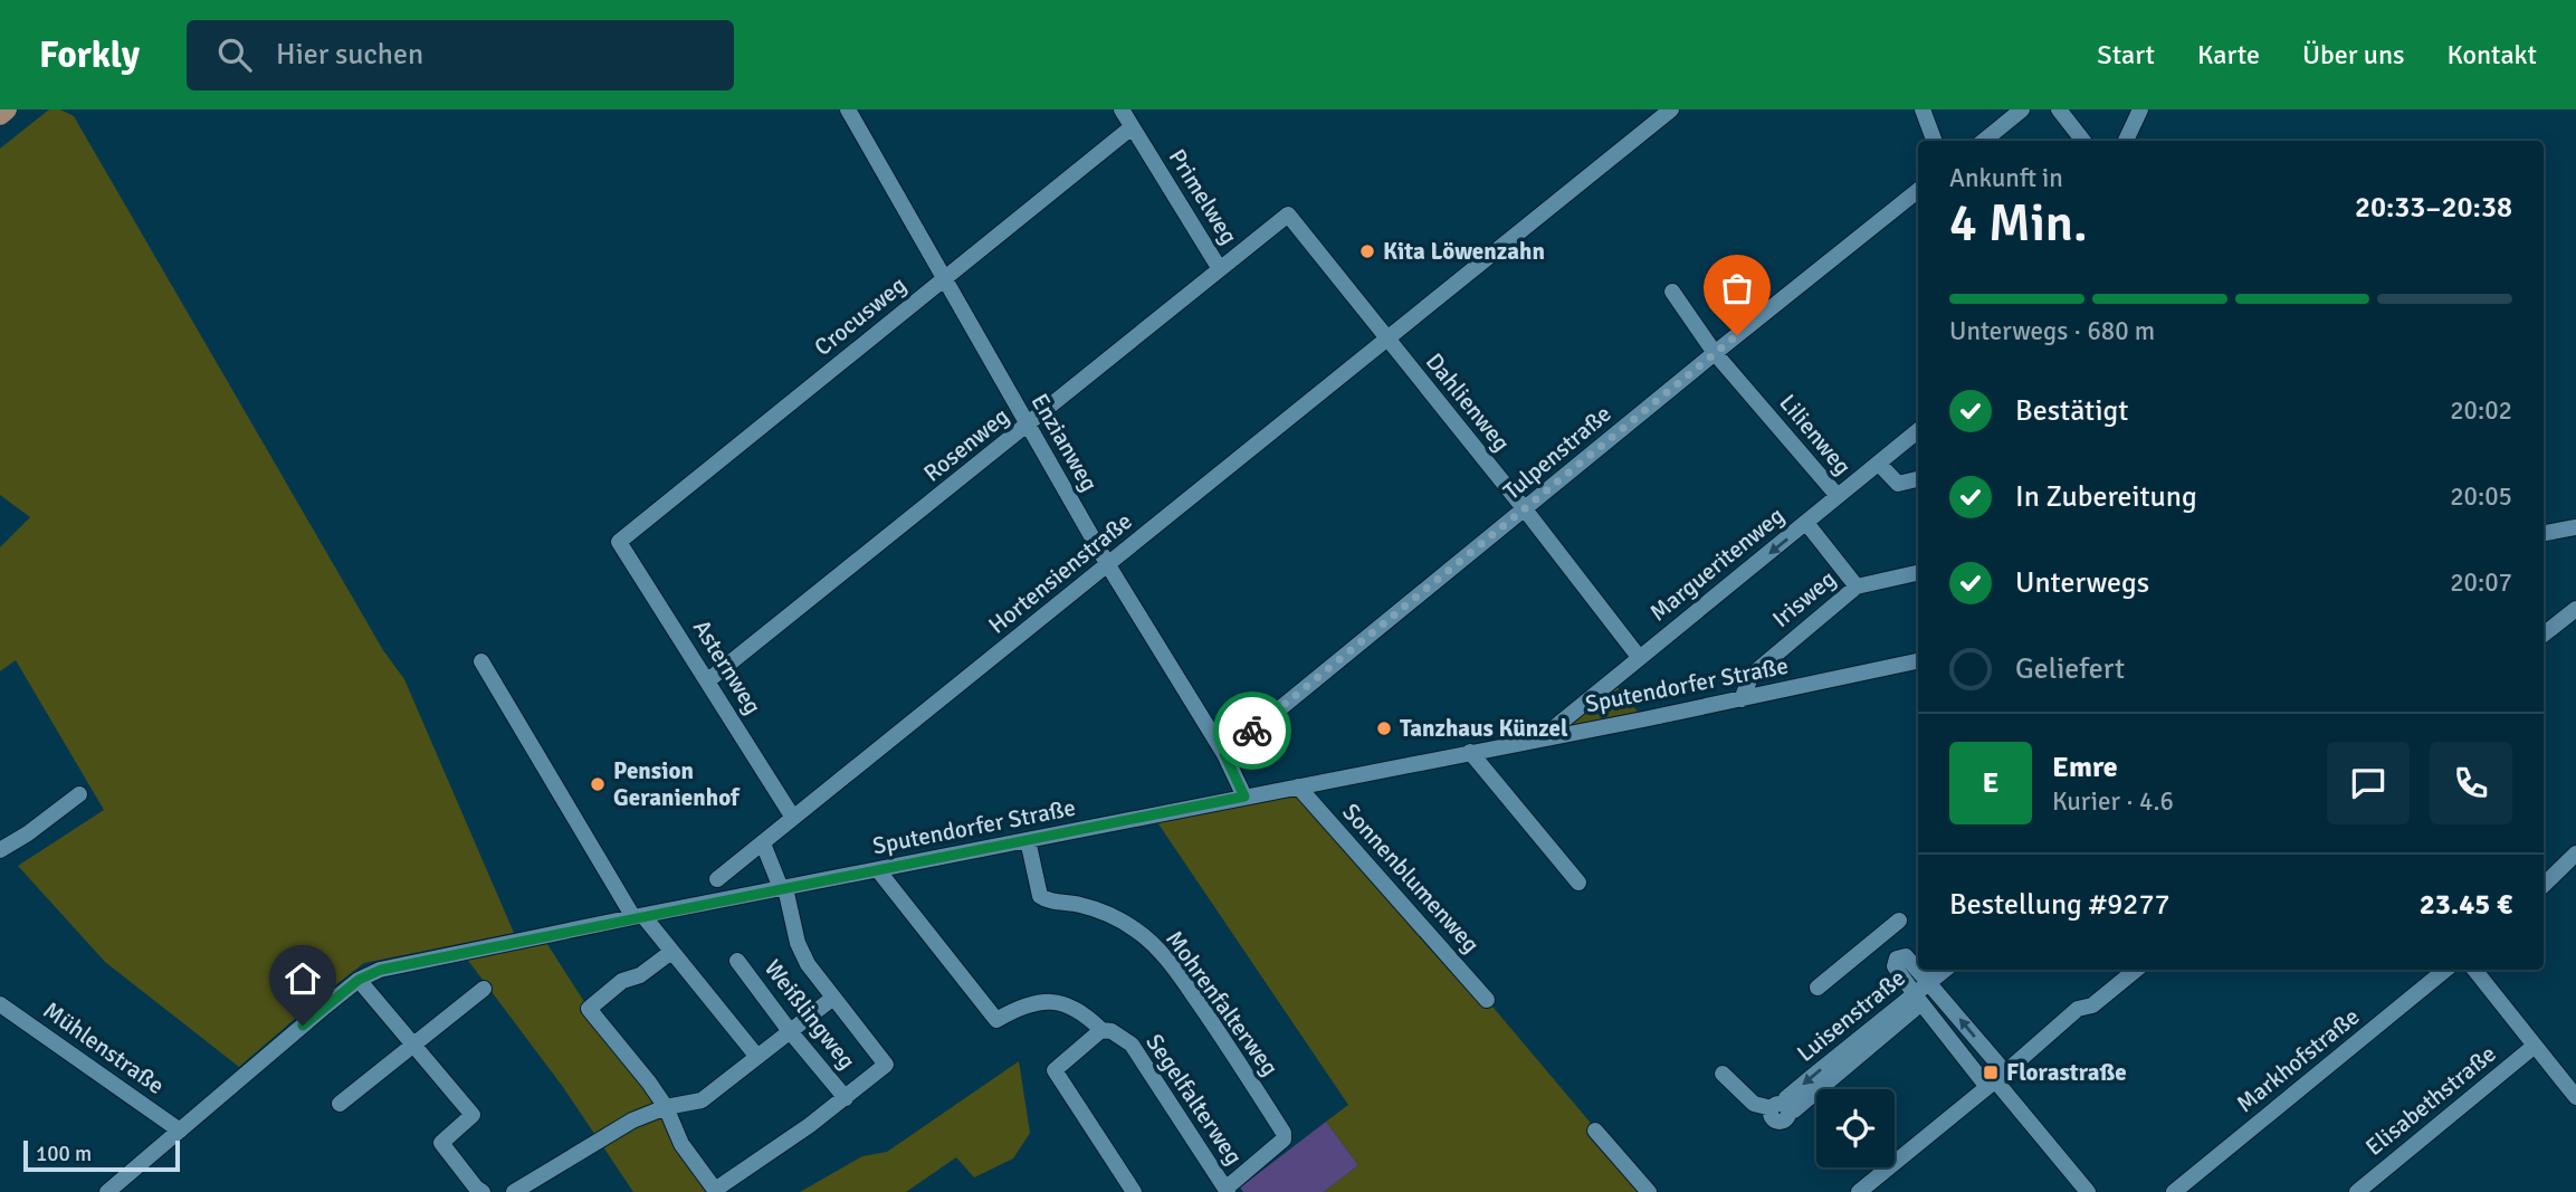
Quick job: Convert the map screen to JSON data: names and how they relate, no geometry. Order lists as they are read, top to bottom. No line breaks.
{"streets":{"street":["Primelweg","Crocusweg","Dahlienweg","Lilienweg","Enzianweg","Rosenweg","Tulpenstraße","Margueritenweg","Hortensienstraße","Irisweg","Asternweg","Sputendorfer Straße","Sonnenblumenweg","Mohrenfalterweg","Weißlingweg","Luisenstraße","Mühlenstraße","Markhofstraße","Segelfalterweg","Elisabethstraße"]},"crossings":[["Primelweg","Crocusweg"],["Primelweg","Rosenweg"],["Crocusweg","Enzianweg"],["Crocusweg","Asternweg"],["Dahlienweg","Rosenweg"],["Dahlienweg","Tulpenstraße"],["Dahlienweg","Margueritenweg"],["Dahlienweg","Hortensienstraße"],["Lilienweg","Tulpenstraße"],["Lilienweg","Margueritenweg"],["Enzianweg","Rosenweg"],["Enzianweg","Tulpenstraße"],["Enzianweg","Hortensienstraße"],["Enzianweg","Sputendorfer Straße"],["Rosenweg","Asternweg"],["Margueritenweg","Sputendorfer Straße"],["Hortensienstraße","Asternweg"],["Irisweg","Sputendorfer Straße"],["Sputendorfer Straße","Sonnenblumenweg"],["Sputendorfer Straße","Mohrenfalterweg"],["Sputendorfer Straße","Mühlenstraße"],["Sputendorfer Straße","Segelfalterweg"],["Mohrenfalterweg","Segelfalterweg"]],"one_way":["Margueritenweg"],"places":{"other":["Kita Löwenzahn","Tanzhaus Künzel","Pension Geranienhof"],"transit":["Florastraße"]},"scale_bar":"100 m","page":{"header":"Forkly","search":"Hier suchen","nav":["Start","Karte","Über uns","Kontakt"],"heading":["4 Min.","Ankunft in","20:33–20:38"],"panel":["Emre","Kurier · 4.6","Bestellung #9277","23.45 €"],"bar":"Unterwegs · 680 m","list":[["Bestätigt","20:02"],["In Zubereitung","20:05"],["Unterwegs","20:07"],"Geliefert"],"round":"E","scale":"100 m"}}
